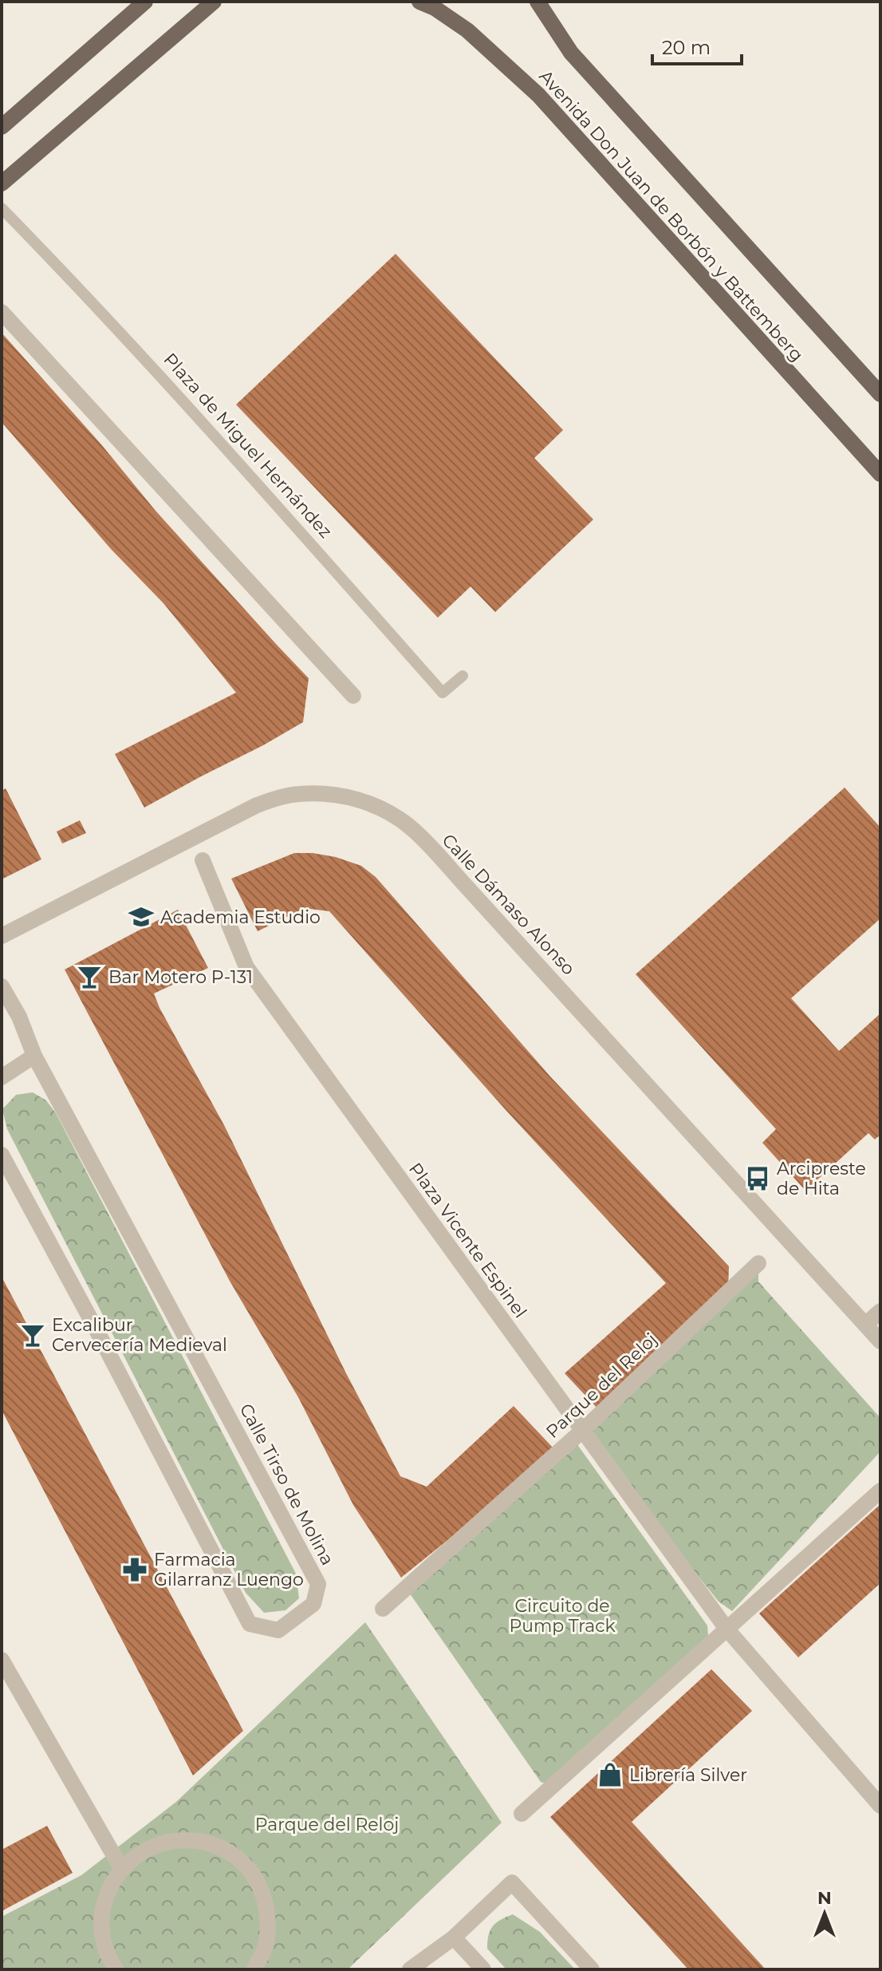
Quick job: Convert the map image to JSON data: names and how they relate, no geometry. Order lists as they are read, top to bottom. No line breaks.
{"streets":{"main road":["Avenida Don Juan de Borbón y Battemberg"],"street":["Calle Dámaso Alonso","Plaza Vicente Espinel","Parque del Reloj","Calle Tirso de Molina"],"lane":["Plaza de Miguel Hernández"]},"crossings":[["Plaza Vicente Espinel","Parque del Reloj"]],"parks":["Circuito de Pump Track","Parque del Reloj"],"places":{"school or university":["Academia Estudio"],"bar":["Bar Motero P-131","Excalibur Cervecería Medieval"],"bus stop":["Arcipreste de Hita"],"pharmacy":["Farmacia Gilarranz Luengo"],"shop":["Librería Silver"]},"scale_bar":"20 m","north":"top"}
